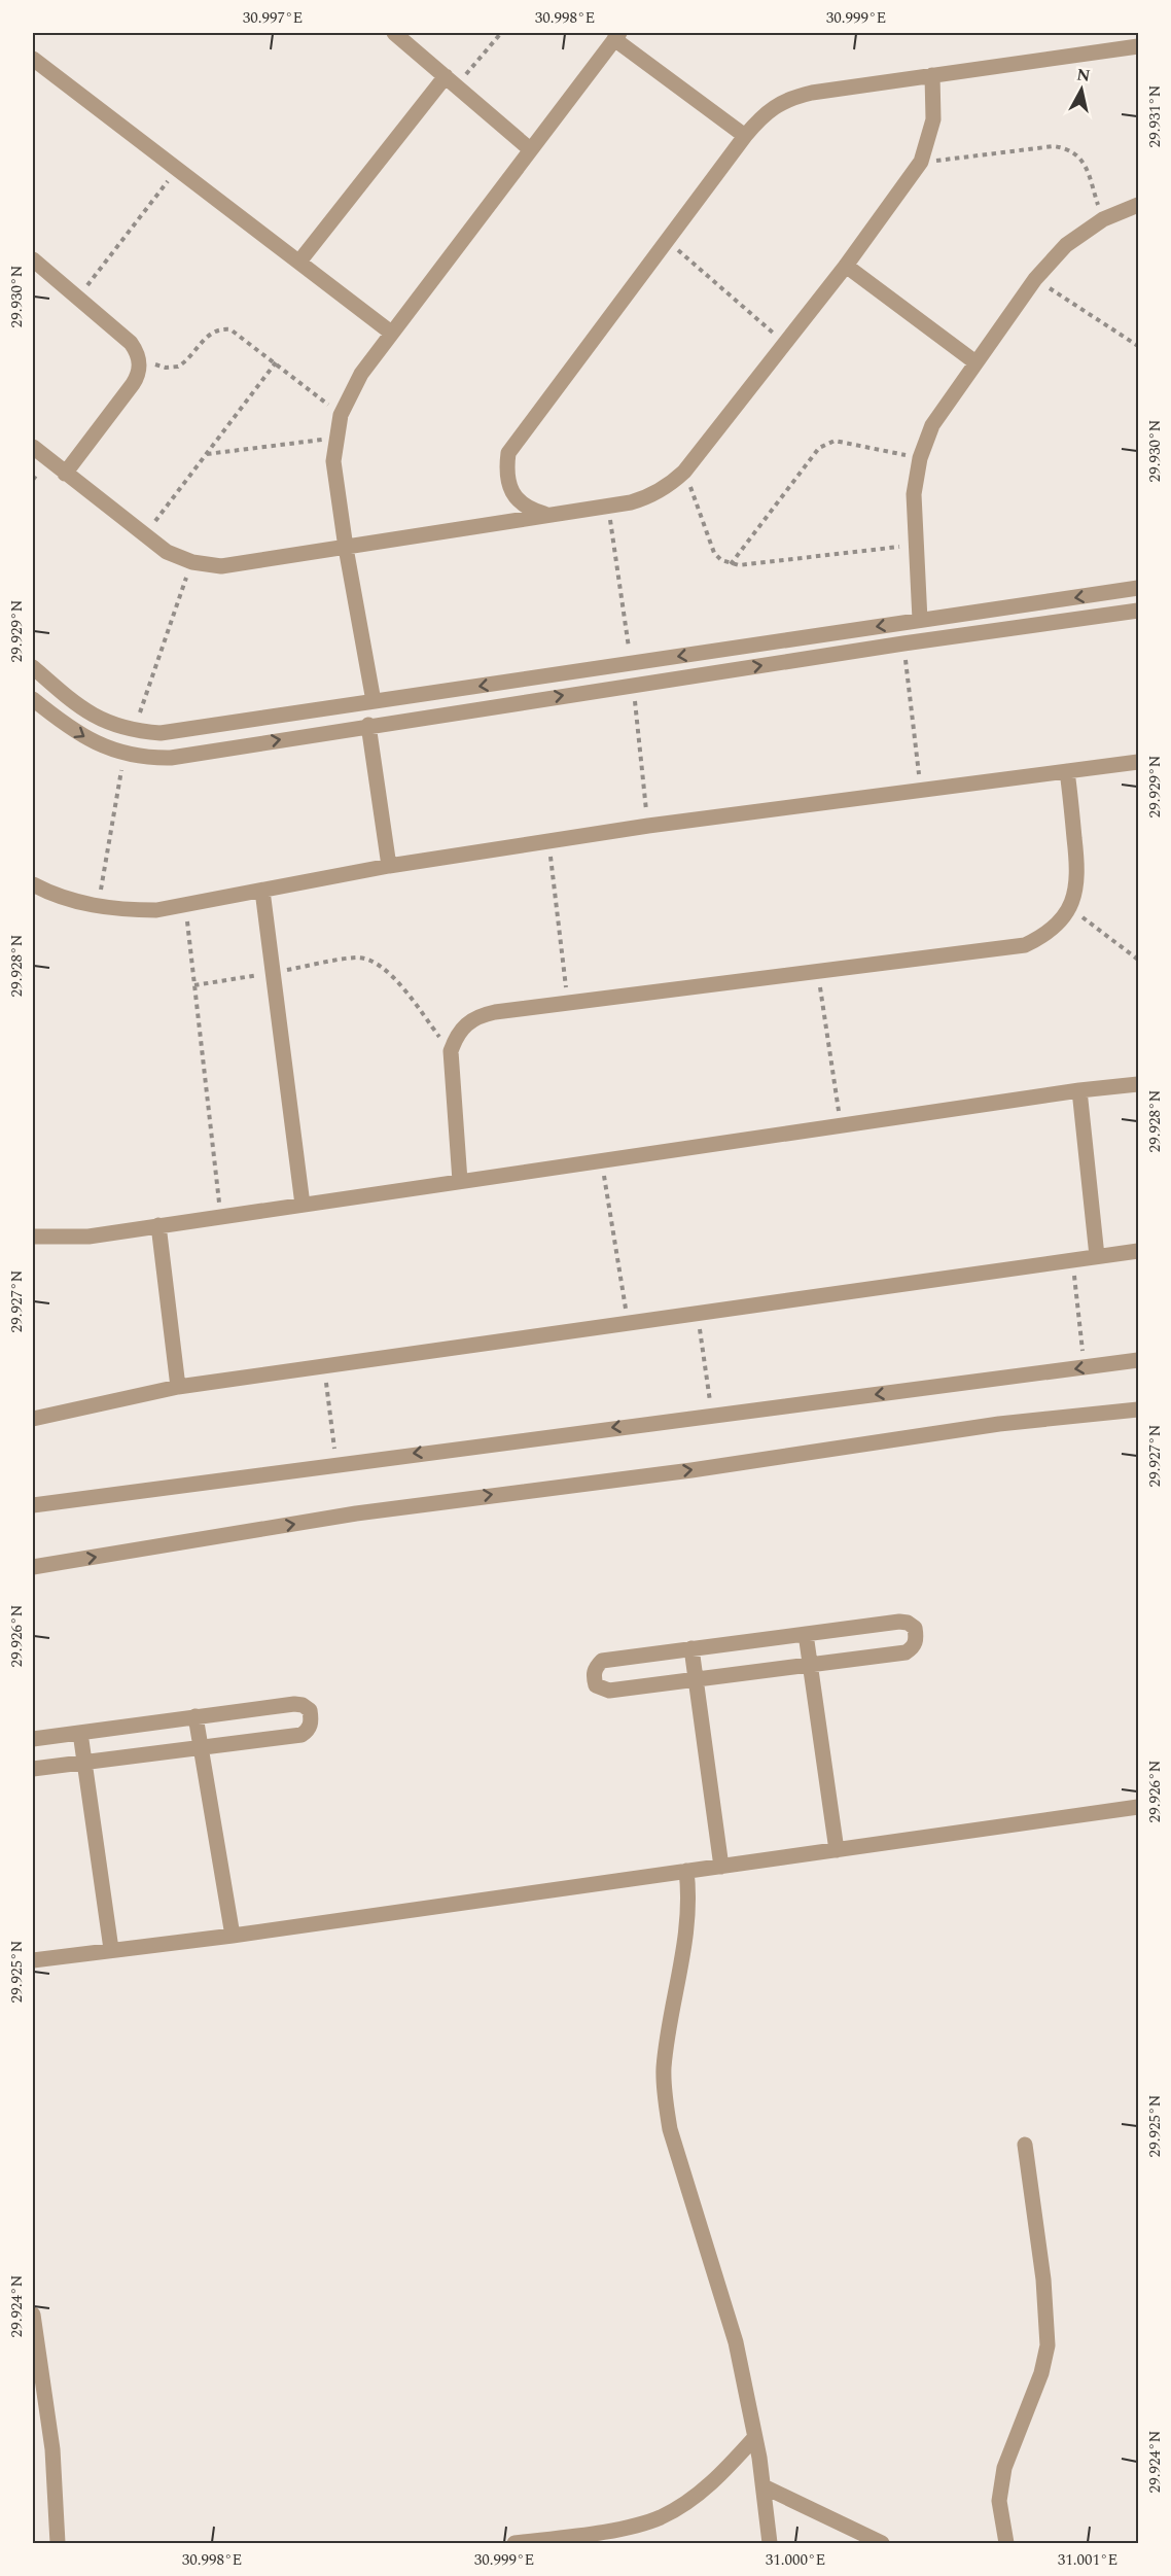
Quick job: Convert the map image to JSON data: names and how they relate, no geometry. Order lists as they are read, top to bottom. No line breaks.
{"north":"top","coordinates":["30.997°E","30.998°E","30.999°E","29.931°N","29.930°N","29.929°N","29.928°N","29.927°N","29.926°N","29.925°N","29.924°N","31.000°E","31.001°E"]}
